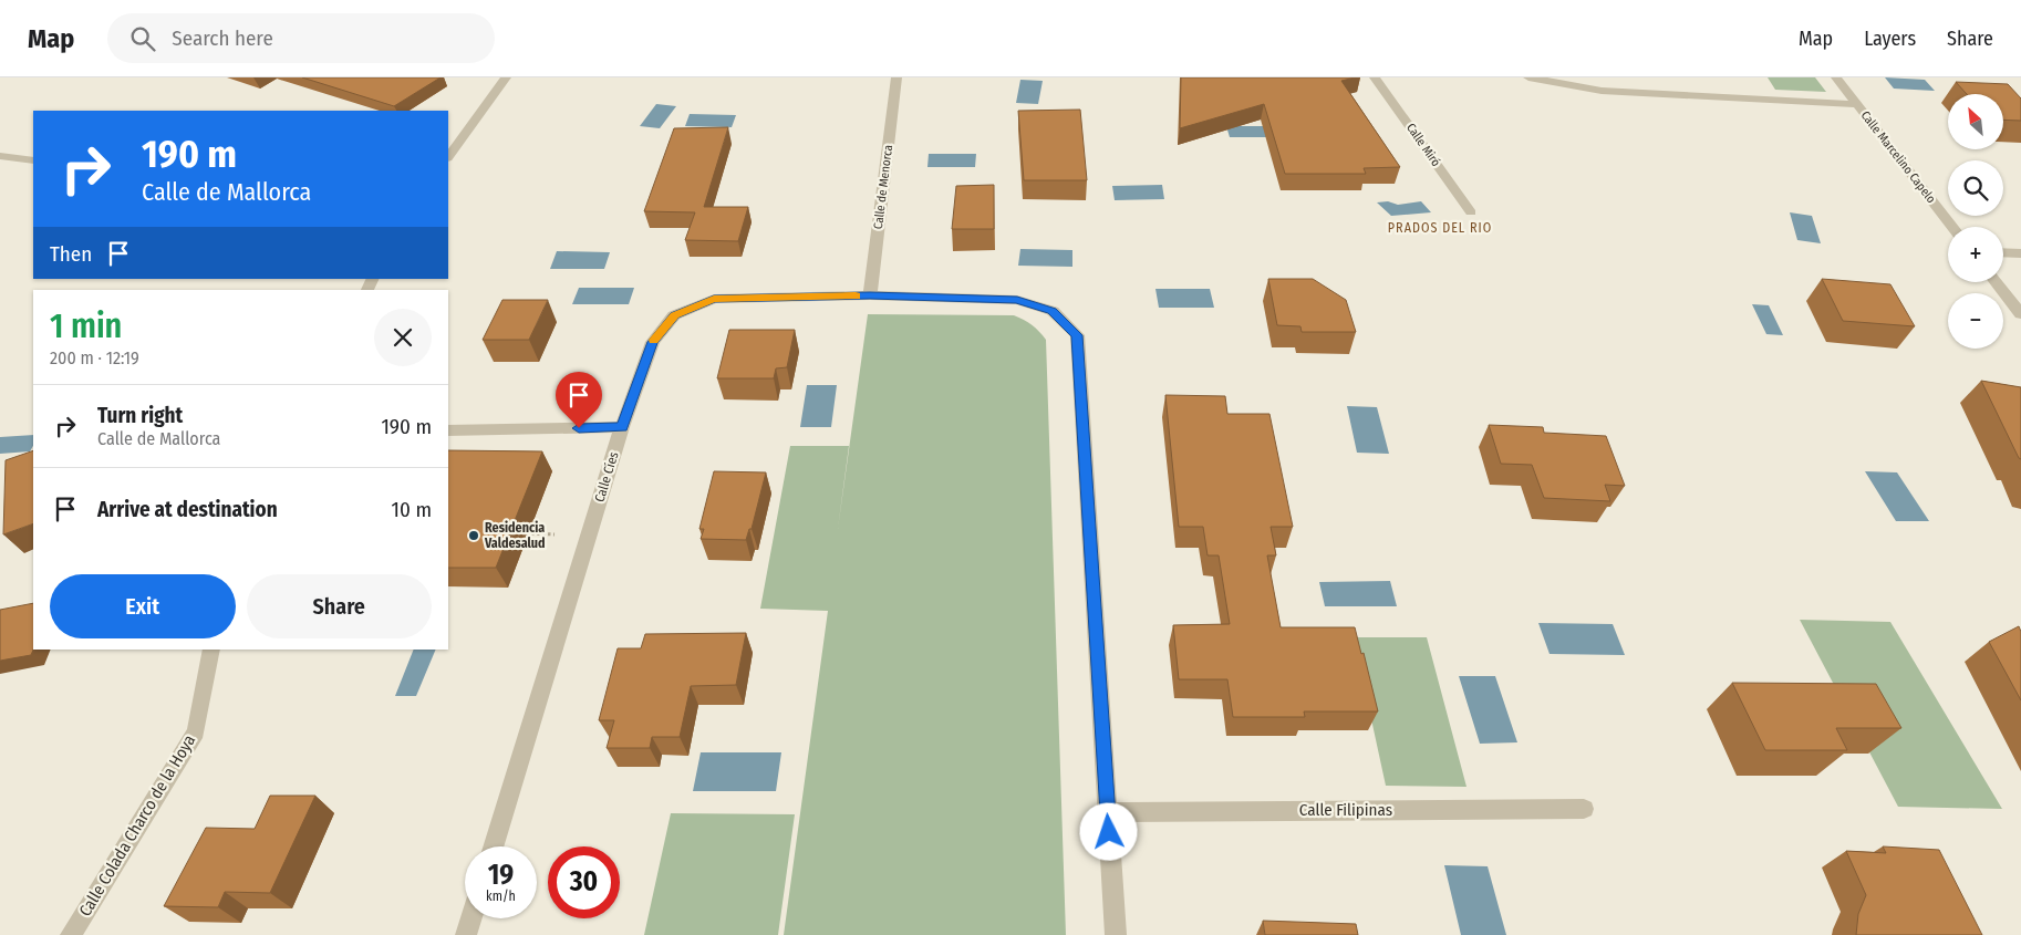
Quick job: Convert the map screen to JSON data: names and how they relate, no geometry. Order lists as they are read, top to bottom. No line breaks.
{"streets":{"street":["Calle Miró","Calle Marcelino Capelo","Calle de Menorca","Calle Cíes","Calle Filipinas","Calle Colada Charco de la Hoya"]},"crossings":[["Calle de Menorca","Calle Cíes"],["Calle Cíes","Calle Filipinas"]],"districts":["PRADOS DEL RIO"],"places":["Residencia Valdesalud"],"north":"top left","page":{"header":"Map","search":"Search here","nav":["Map","Layers","Share"],"map_buttons":["+","−"],"turn":["190 m","Calle de Mallorca"],"then":"Then","heading":["1 min","200 m · 12:19"],"list":[{"name":"Turn right","note":"Calle de Mallorca","value":"190 m"},{"name":"Arrive at destination","value":"10 m"}],"buttons":["Exit","Share"],"speed":"19 km/h","limit":"30"}}
